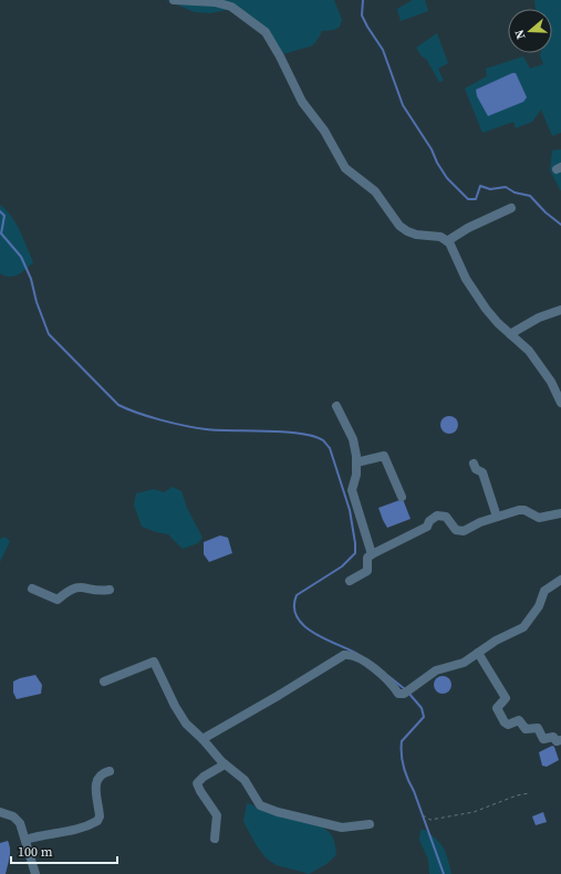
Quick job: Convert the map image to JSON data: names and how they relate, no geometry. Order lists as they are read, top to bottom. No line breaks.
{"scale_bar":"100 m","north":"left"}
